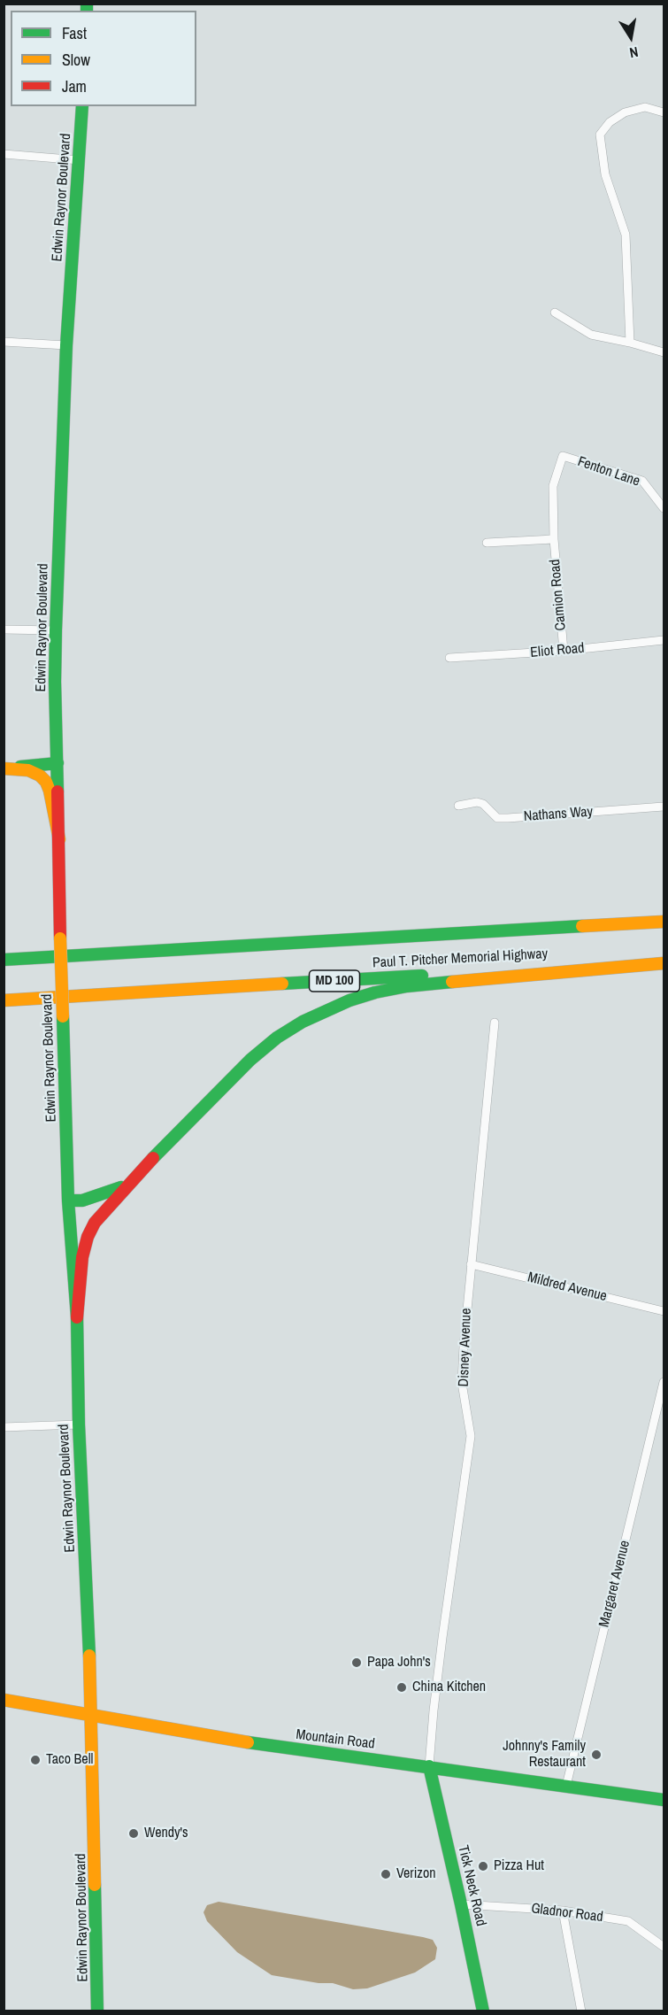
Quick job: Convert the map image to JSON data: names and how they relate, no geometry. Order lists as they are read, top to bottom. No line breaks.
{"streets":{"main road":["Edwin Raynor Boulevard","Paul T. Pitcher Memorial Highway","MD 100","Mountain Road","Tick Neck Road"],"street":["Fenton Lane","Camion Road","Eliot Road","Nathans Way","Mildred Avenue","Disney Avenue","Margaret Avenue","Gladnor Road"]},"crossings":[["Edwin Raynor Boulevard","Mountain Road"],["Fenton Lane","Camion Road"],["Camion Road","Eliot Road"],["Mildred Avenue","Disney Avenue"],["Disney Avenue","Mountain Road"],["Disney Avenue","Tick Neck Road"],["Margaret Avenue","Mountain Road"],["Mountain Road","Tick Neck Road"],["Tick Neck Road","Gladnor Road"]],"places":["Papa John's","China Kitchen","Johnny's Family Restaurant","Taco Bell","Wendy's","Pizza Hut","Verizon"],"legend":["Fast","Slow","Jam"],"north":"bottom"}
